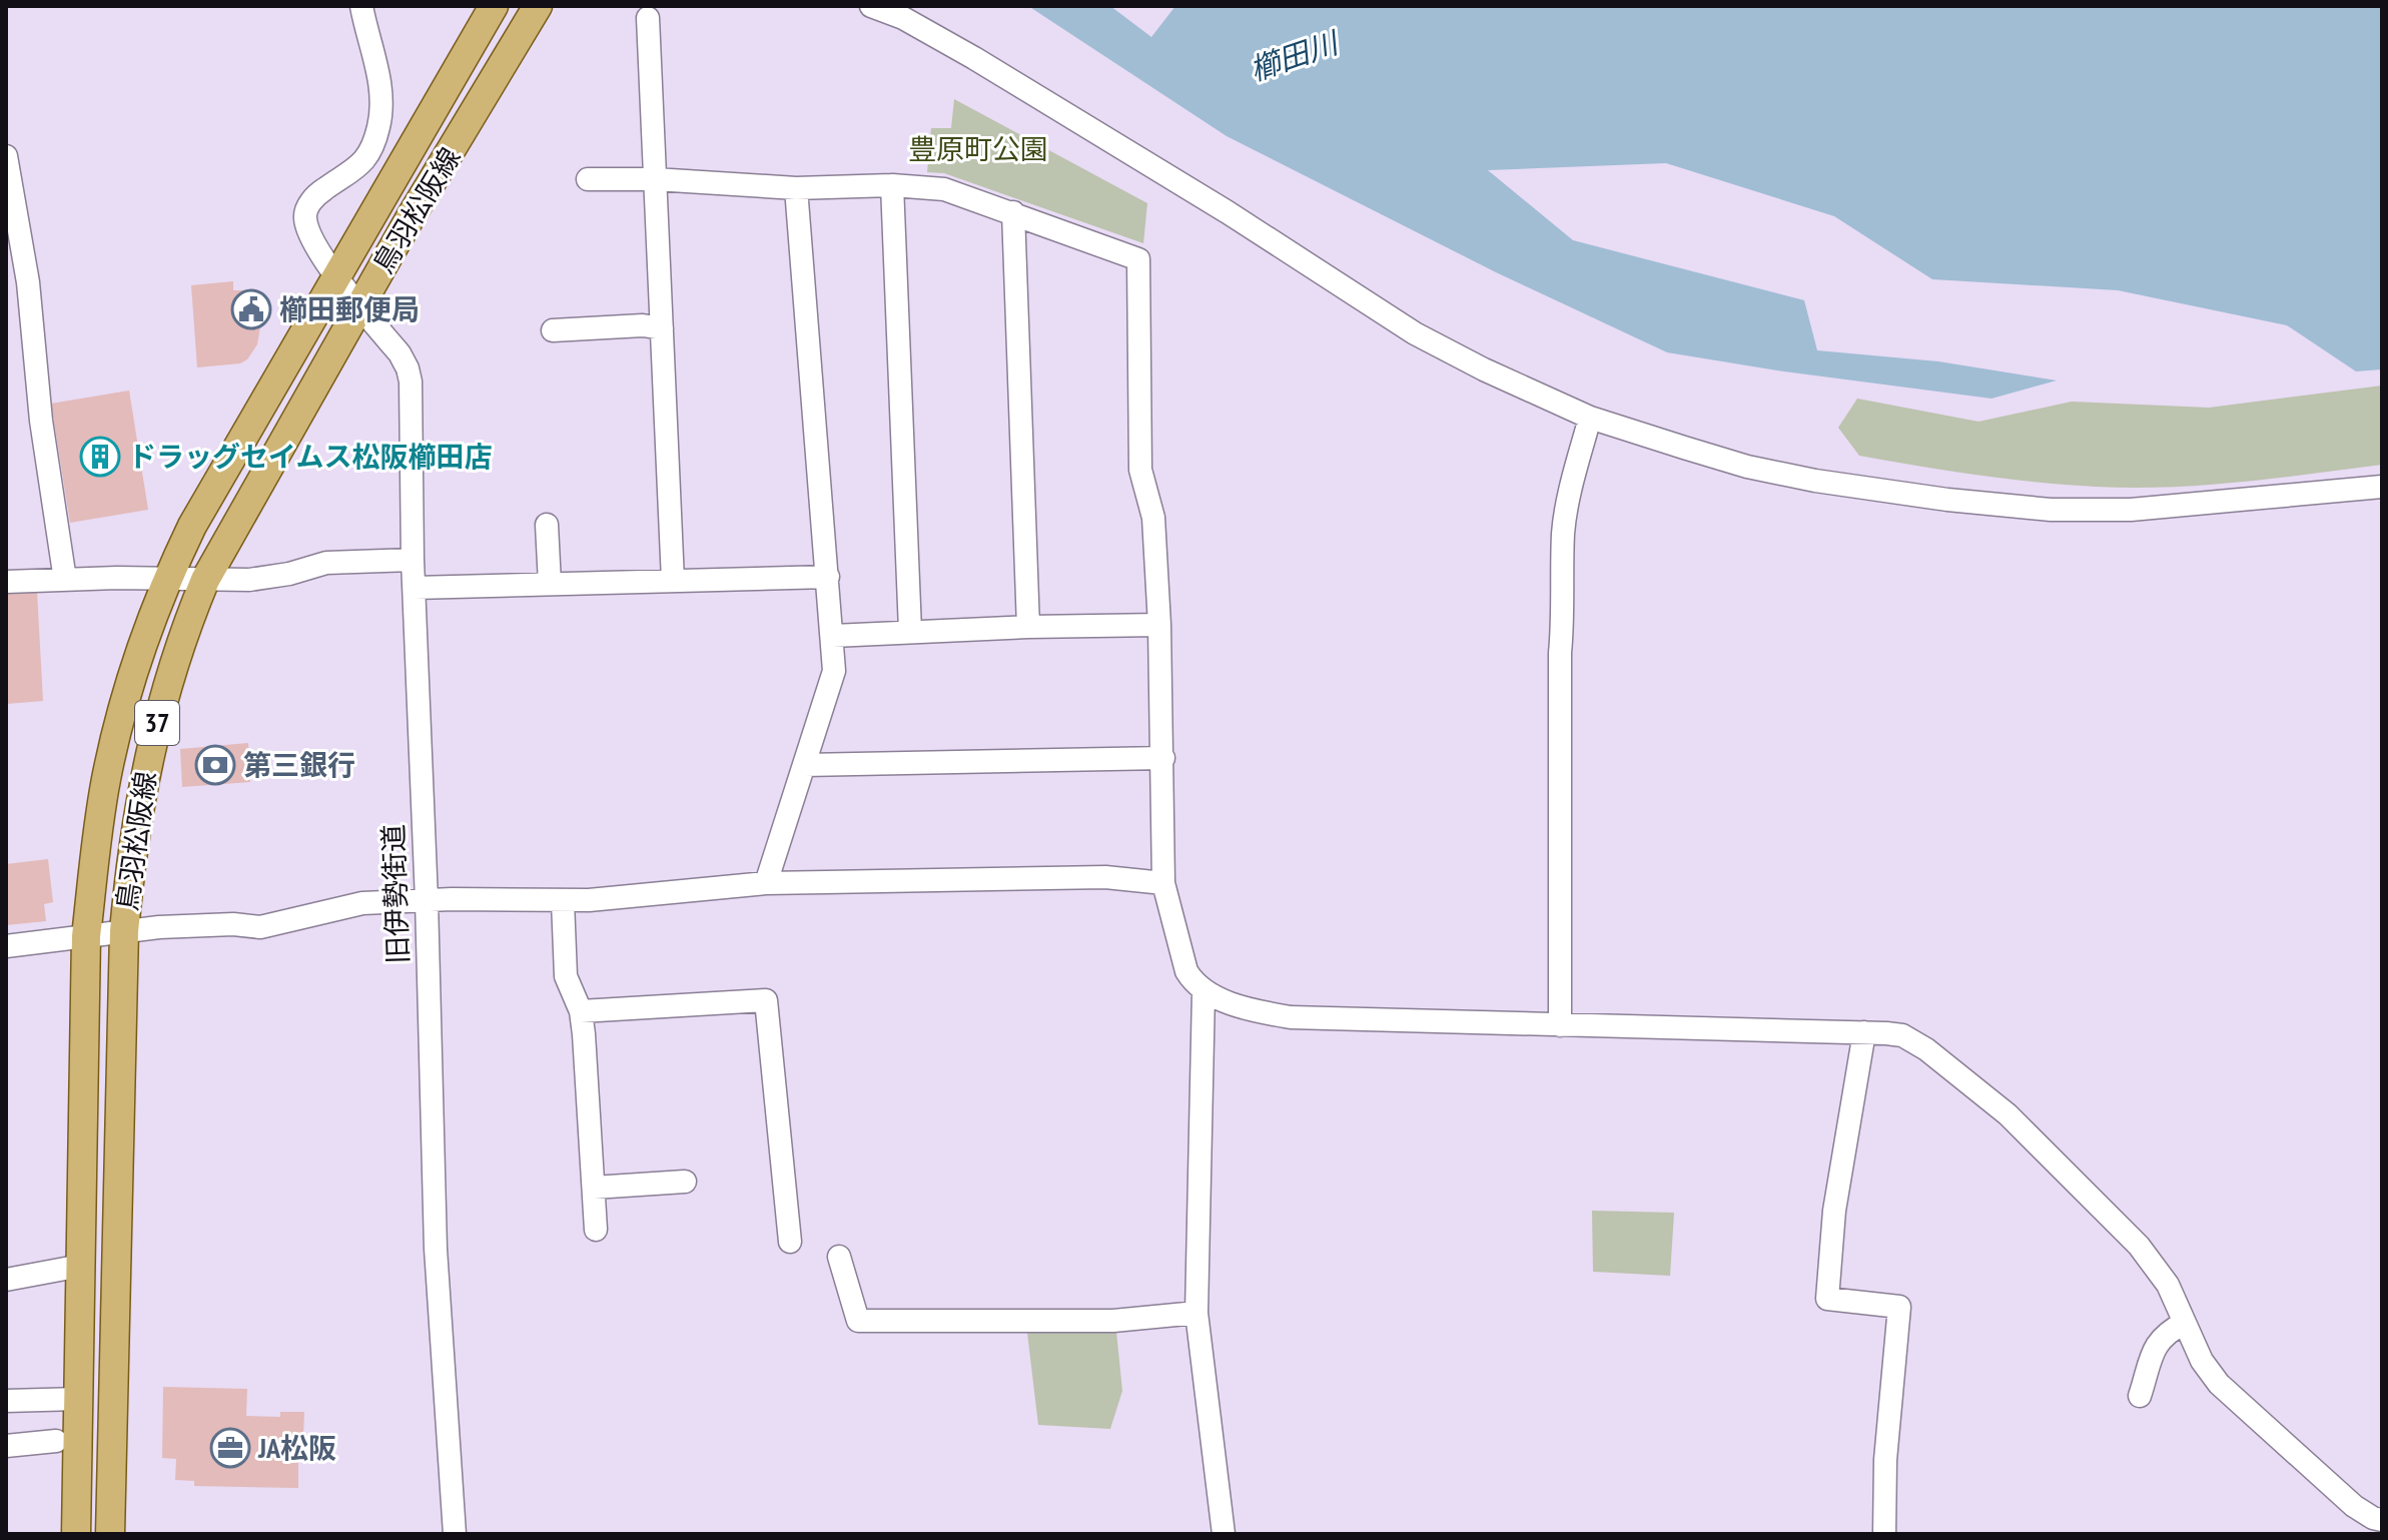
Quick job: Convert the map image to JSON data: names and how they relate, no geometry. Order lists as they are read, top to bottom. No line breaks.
{"streets":{"main road":["鳥羽松阪線","37"],"street":["旧伊勢街道"]},"crossings":[["鳥羽松阪線","旧伊勢街道"]],"water":["櫛田川"],"parks":["豊原町公園"],"places":{"public building":["櫛田郵便局"],"building":["ドラッグセイムス松阪櫛田店"],"bank":["第三銀行"],"office":["JA松阪"]}}
